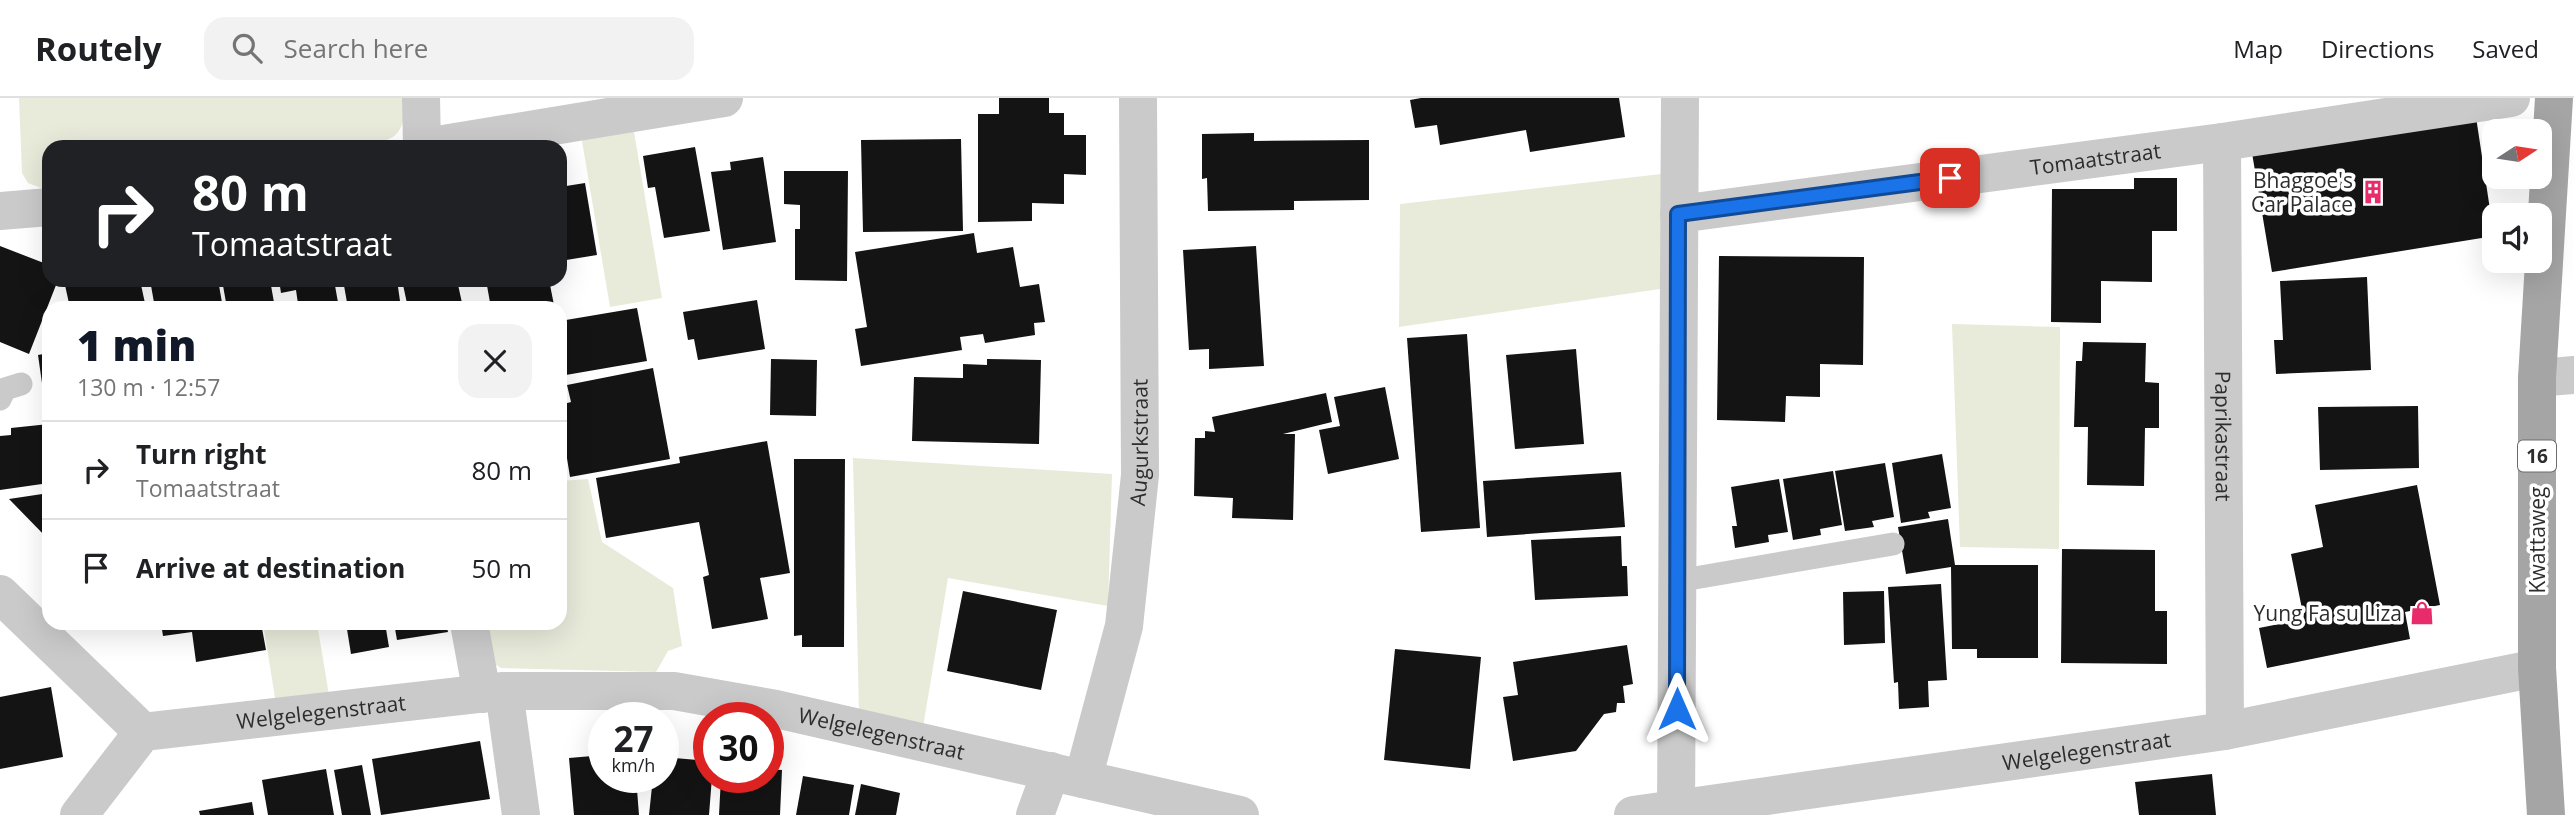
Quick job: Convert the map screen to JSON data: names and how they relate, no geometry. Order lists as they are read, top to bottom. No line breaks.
{"streets":{"main road":["16","Kwattaweg"],"street":["Tomaatstraat","Paprikastraat","Augurkstraat","Welgelegenstraat"]},"crossings":[["Tomaatstraat","Paprikastraat"],["Paprikastraat","Welgelegenstraat"],["Augurkstraat","Welgelegenstraat"],["Kwattaweg","Welgelegenstraat"]],"places":{"building":["Bhaggoe's Car Palace"],"shop":["Yung Fa su Liza"]},"north":"right","page":{"header":"Routely","search":"Search here","nav":["Map","Directions","Saved"],"turn":["80 m","Tomaatstraat"],"heading":["1 min","130 m · 12:57"],"list":[{"name":"Turn right","note":"Tomaatstraat","value":"80 m"},{"name":"Arrive at destination","value":"50 m"}],"speed":"27 km/h","limit":"30"}}
